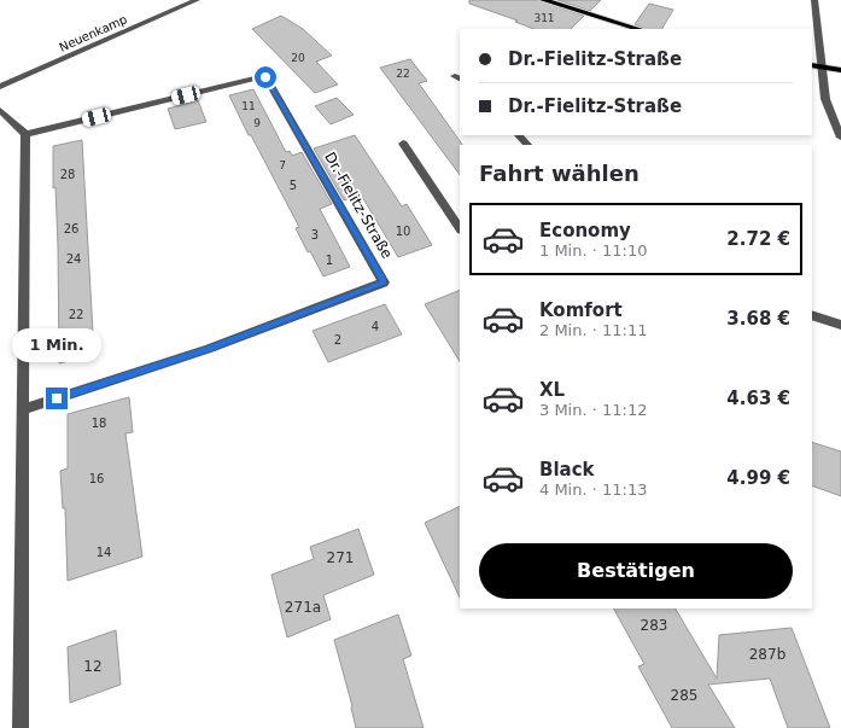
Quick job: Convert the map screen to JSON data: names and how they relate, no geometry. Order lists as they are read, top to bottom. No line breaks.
{"streets":{"street":["Neuenkamp","Dr.-Fielitz-Straße"]},"house_numbers":["311","20","22","11","9","7","28","5","26","10","3","24","1","22","4","2","18","16","14","271","271a","283","287b","12","285"],"page":{"banner":["Dr.-Fielitz-Straße","Dr.-Fielitz-Straße"],"heading":"Fahrt wählen","list":[{"name":"Economy","note":"1 Min. · 11:10","value":"2.72 €"},{"name":"Komfort","note":"2 Min. · 11:11","value":"3.68 €"},{"name":"XL","note":"3 Min. · 11:12","value":"4.63 €"},{"name":"Black","note":"4 Min. · 11:13","value":"4.99 €"}],"bubble":"1 Min.","buttons":"Bestätigen"}}
